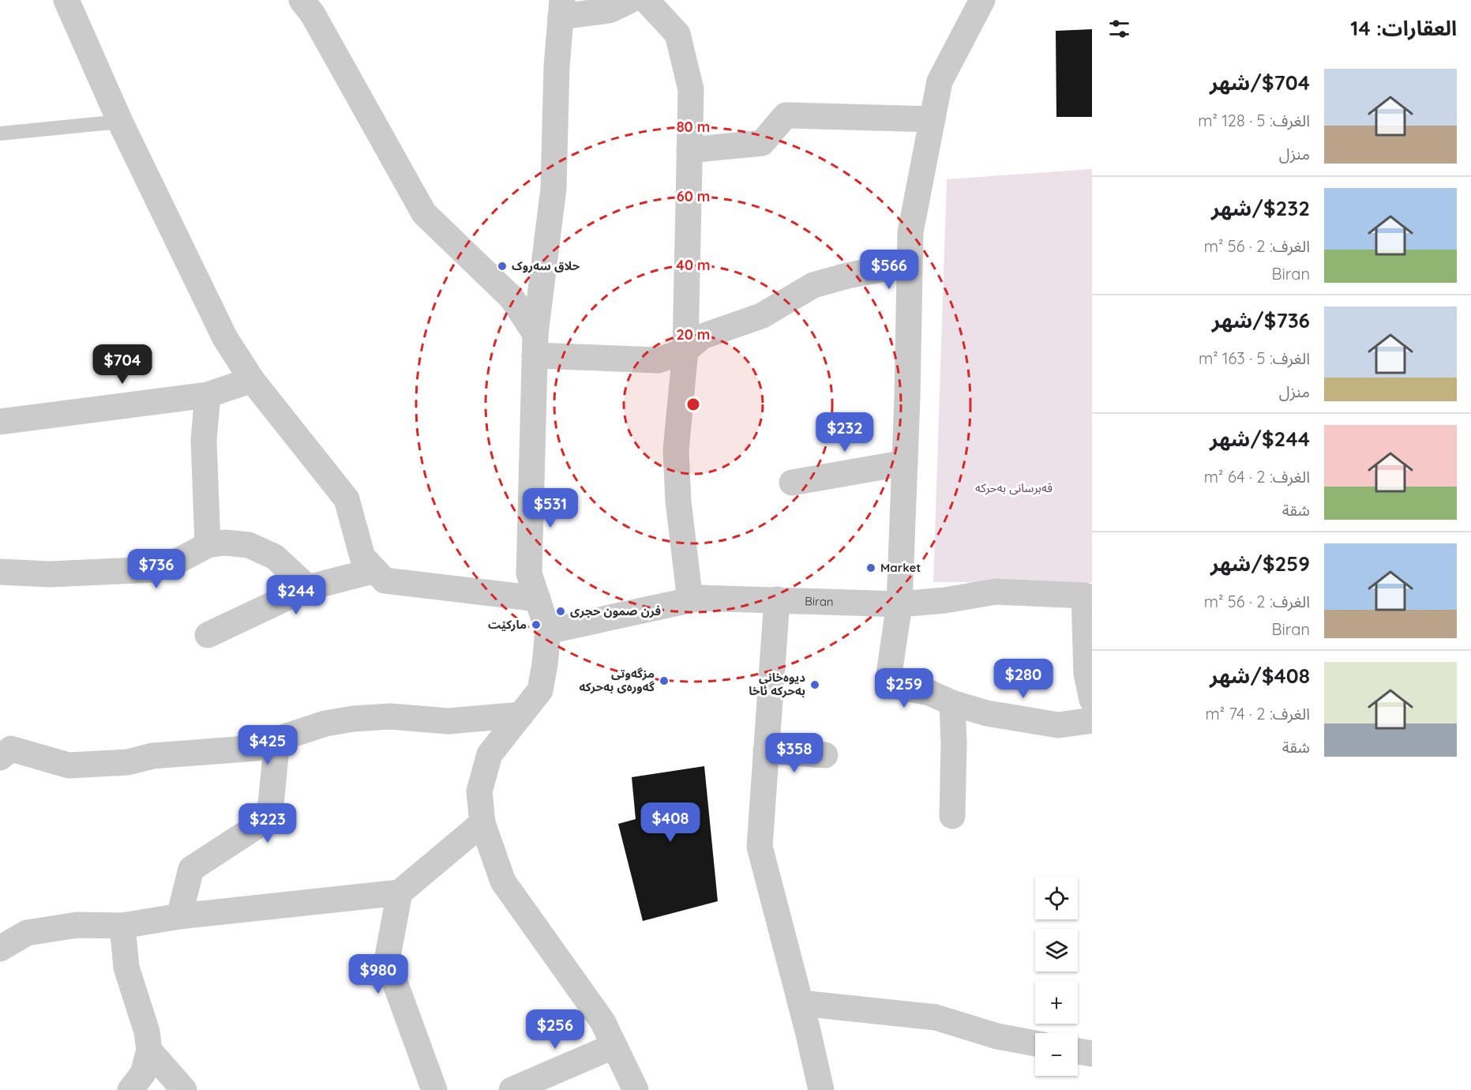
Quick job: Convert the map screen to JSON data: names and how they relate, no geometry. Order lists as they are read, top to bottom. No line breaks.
{"streets":{"street":["Biran"]},"parks":["قەبرسانی بەحرکە"],"places":["حلاق سەروک","Market","فرن صمون حجری","مارکێت","مزگەوتی گەورەی بەحرکە","دیوەخانی بەحرکە ئاخا"],"page":{"heading":"العقارات: 14","list":[{"name":"$704/شهر","note":"الغرف: 5 · 128 m² · منزل"},{"name":"$232/شهر","note":"الغرف: 2 · 56 m² · Biran"},{"name":"$736/شهر","note":"الغرف: 5 · 163 m² · منزل"},{"name":"$244/شهر","note":"الغرف: 2 · 64 m² · شقة"},{"name":"$259/شهر","note":"الغرف: 2 · 56 m² · Biran"},{"name":"$408/شهر","note":"الغرف: 2 · 74 m² · شقة"}],"price":["$566","$704","$232","$531","$736","$244","$280","$259","$425","$358","$408","$223","$980","$256"],"map_buttons":["+","−"]},"rings":["80 m","60 m","40 m","20 m"]}
